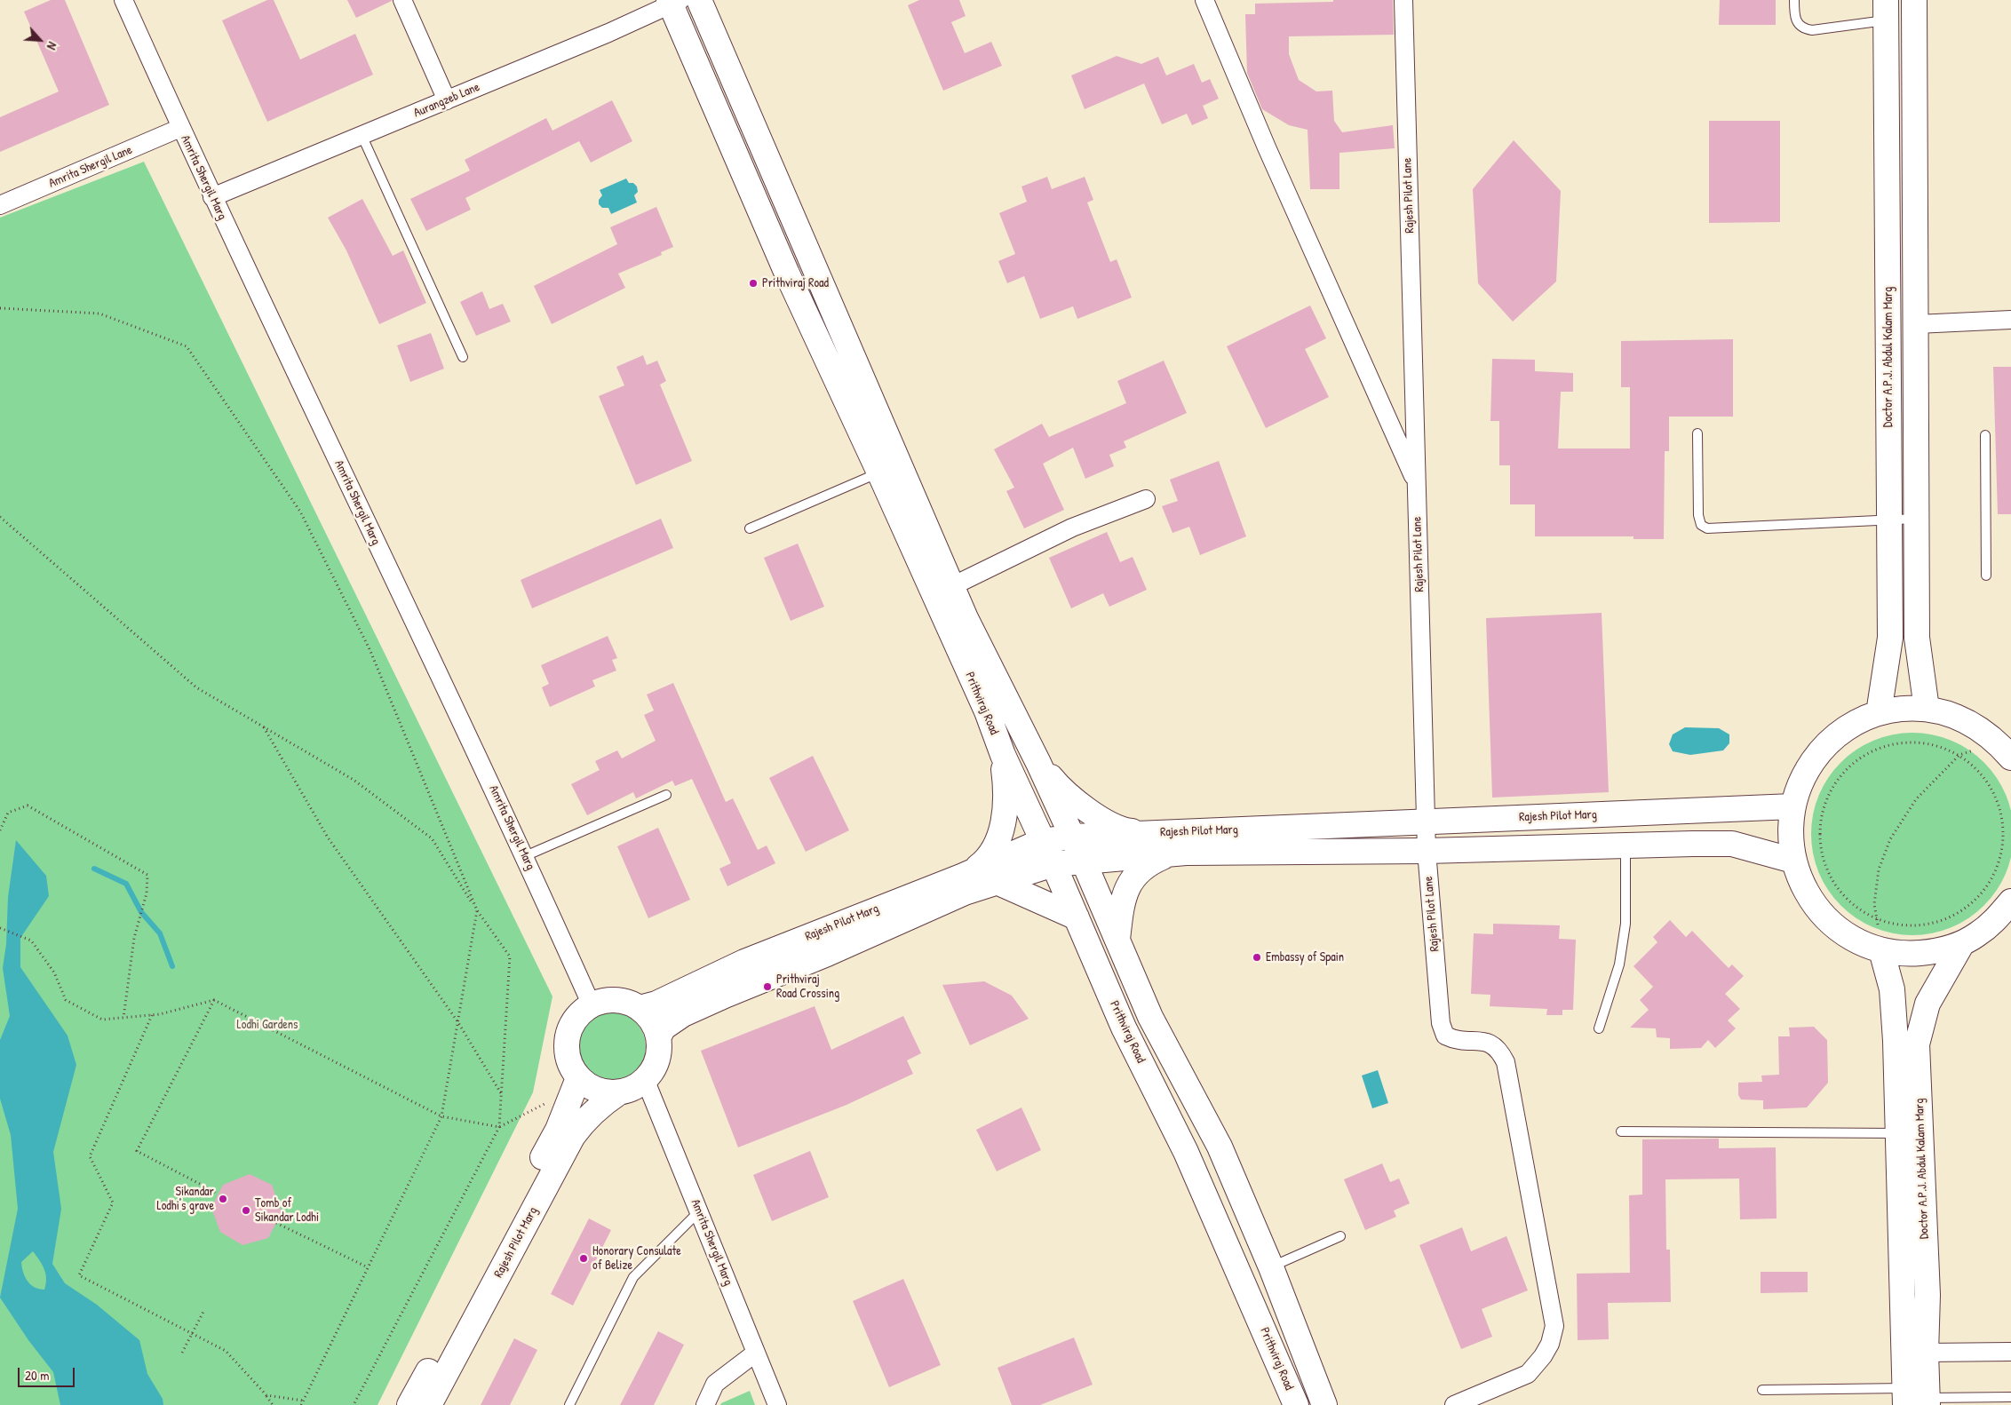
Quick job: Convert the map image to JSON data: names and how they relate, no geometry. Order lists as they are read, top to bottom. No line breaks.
{"streets":{"main road":["Doctor A.P.J. Abdul Kalam Marg","Prithviraj Road","Rajesh Pilot Marg"],"street":["Aurangzeb Lane","Amrita Shergil Lane","Amrita Shergil Marg","Rajesh Pilot Lane"]},"crossings":[["Aurangzeb Lane","Amrita Shergil Marg"],["Aurangzeb Lane","Prithviraj Road"],["Amrita Shergil Lane","Amrita Shergil Marg"],["Amrita Shergil Marg","Rajesh Pilot Marg"],["Rajesh Pilot Lane","Rajesh Pilot Marg"],["Prithviraj Road","Rajesh Pilot Marg"]],"parks":["Lodhi Gardens"],"places":["Prithviraj Road","Embassy of Spain","Prithviraj Road Crossing","Sikandar Lodhi's grave","Tomb of Sikandar Lodhi","Honorary Consulate of Belize"],"scale_bar":"20 m","north":"bottom right"}
